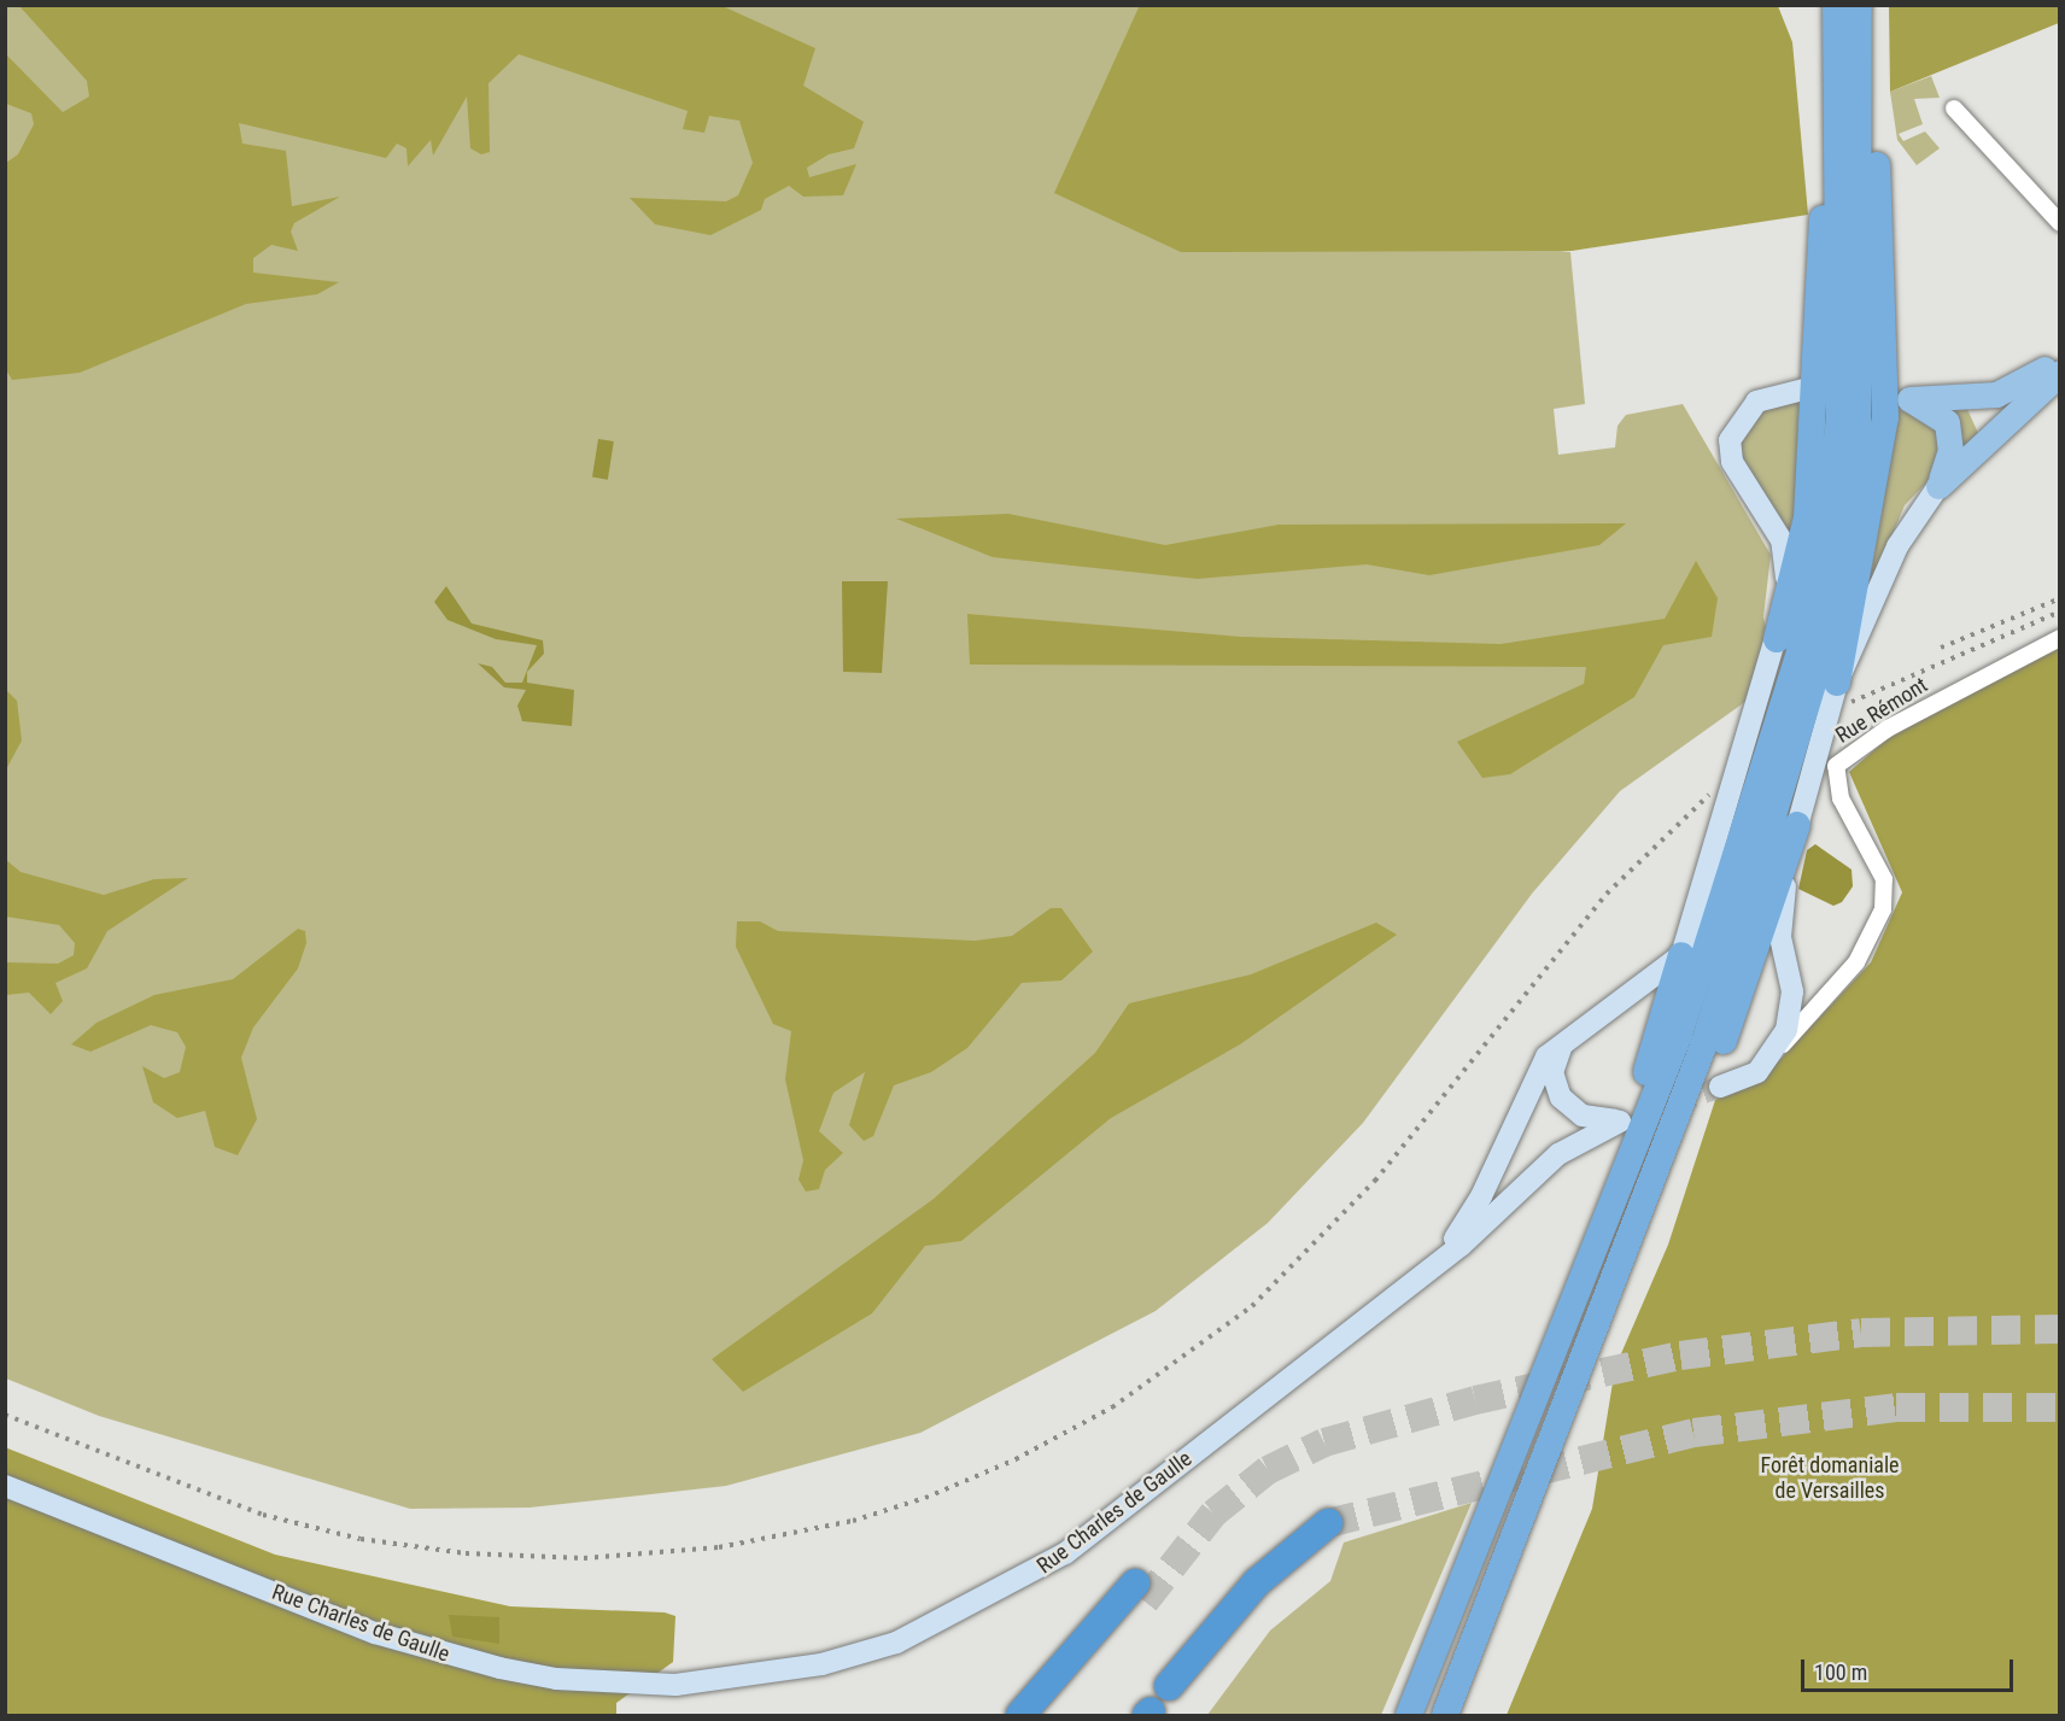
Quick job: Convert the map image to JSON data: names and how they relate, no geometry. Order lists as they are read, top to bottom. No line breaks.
{"streets":{"main road":["Rue Charles de Gaulle"],"street":["Rue Rémont"]},"parks":["Forêt domaniale de Versailles"],"scale_bar":"100 m"}
